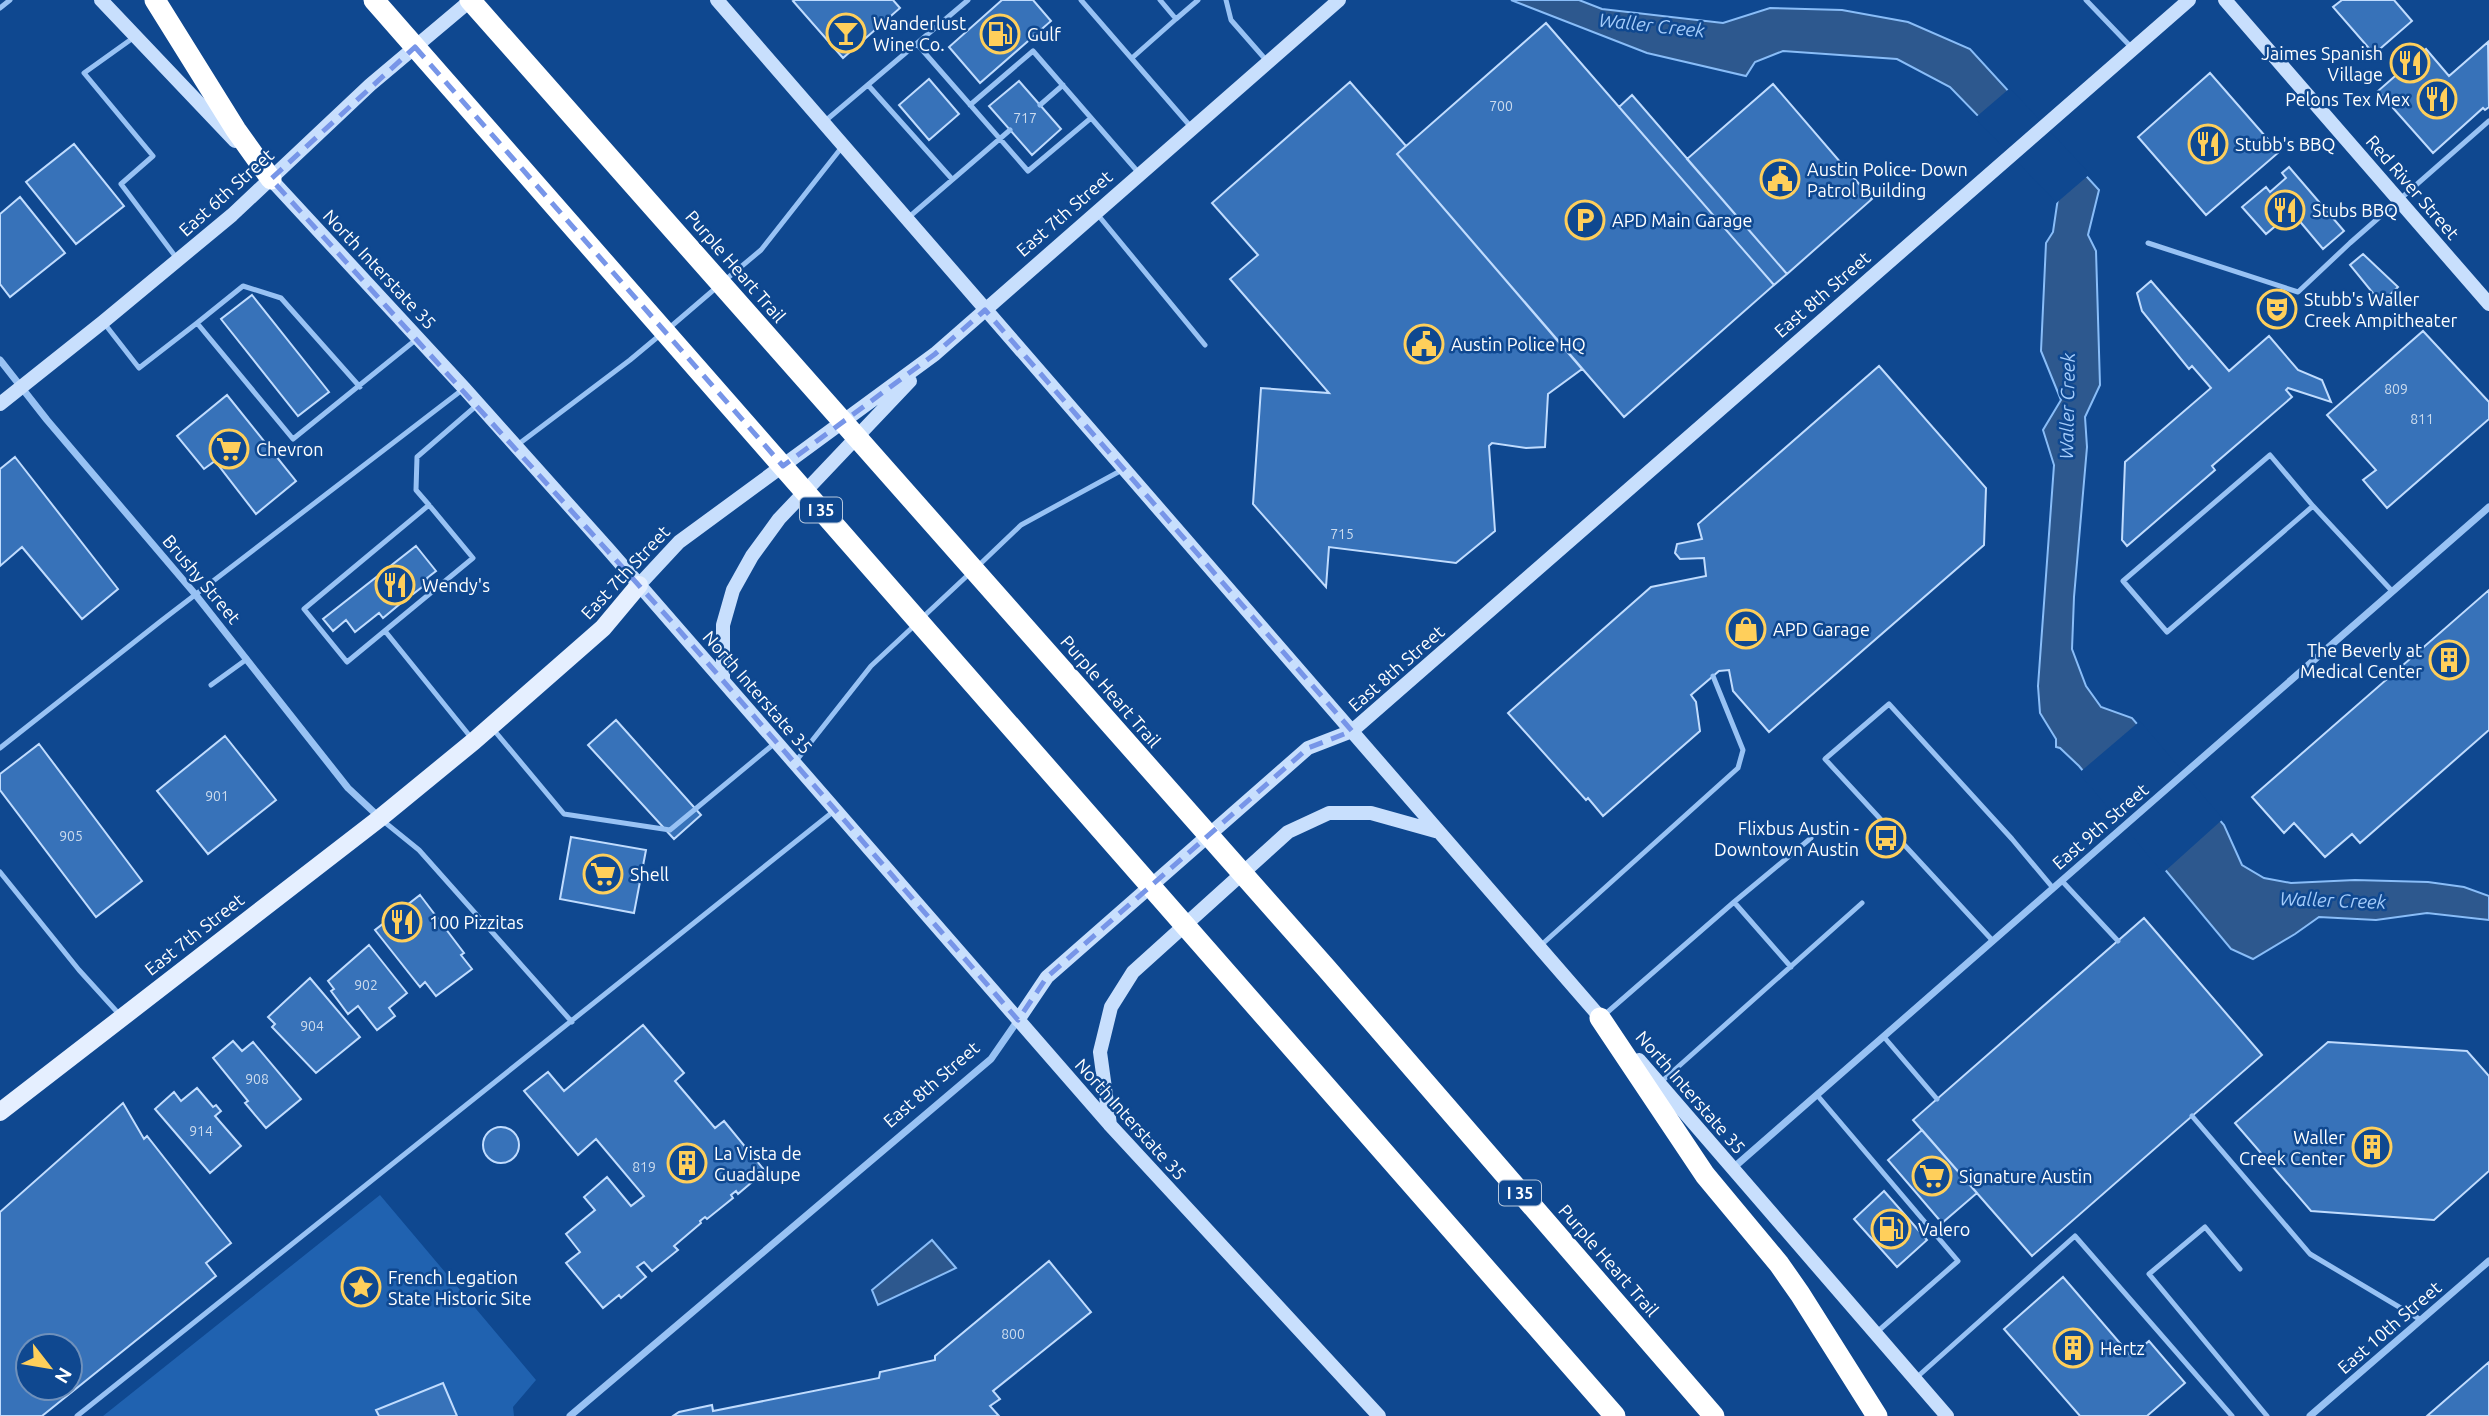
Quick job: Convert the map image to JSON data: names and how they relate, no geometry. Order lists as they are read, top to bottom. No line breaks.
{"streets":{"highway":["Purple Heart Trail","I 35"],"main road":["Red River Street","East 6th Street","East 7th Street","North Interstate 35","East 8th Street"],"street":["Brushy Street","East 9th Street","East 10th Street"]},"crossings":[["East 6th Street","Purple Heart Trail"],["East 6th Street","North Interstate 35"],["East 6th Street","Brushy Street"],["East 7th Street","North Interstate 35"],["East 7th Street","Brushy Street"],["North Interstate 35","East 8th Street"],["North Interstate 35","East 9th Street"]],"water":["Waller Creek"],"places":{"bar":["Wanderlust Wine Co."],"fuel station":["Gulf","Valero"],"restaurant":["Jaimes Spanish Village","Pelons Tex Mex","Stubb's BBQ","Stubs BBQ","Wendy's","100 Pizzitas"],"public building":["Austin Police- Down Patrol Building","Austin Police HQ"],"parking":["APD Main Garage"],"theatre":["Stubb's Waller Creek Ampitheater"],"supermarket":["Chevron","Shell","Signature Austin"],"shop":["APD Garage"],"building":["The Beverly at Medical Center","Waller Creek Center","La Vista de Guadalupe","Hertz"],"bus stop":["Flixbus Austin - Downtown Austin"],"place":["French Legation State Historic Site"]},"house_numbers":["700","717","809","811","715","901","905","902","904","908","914","819","800"],"north":"bottom right"}
